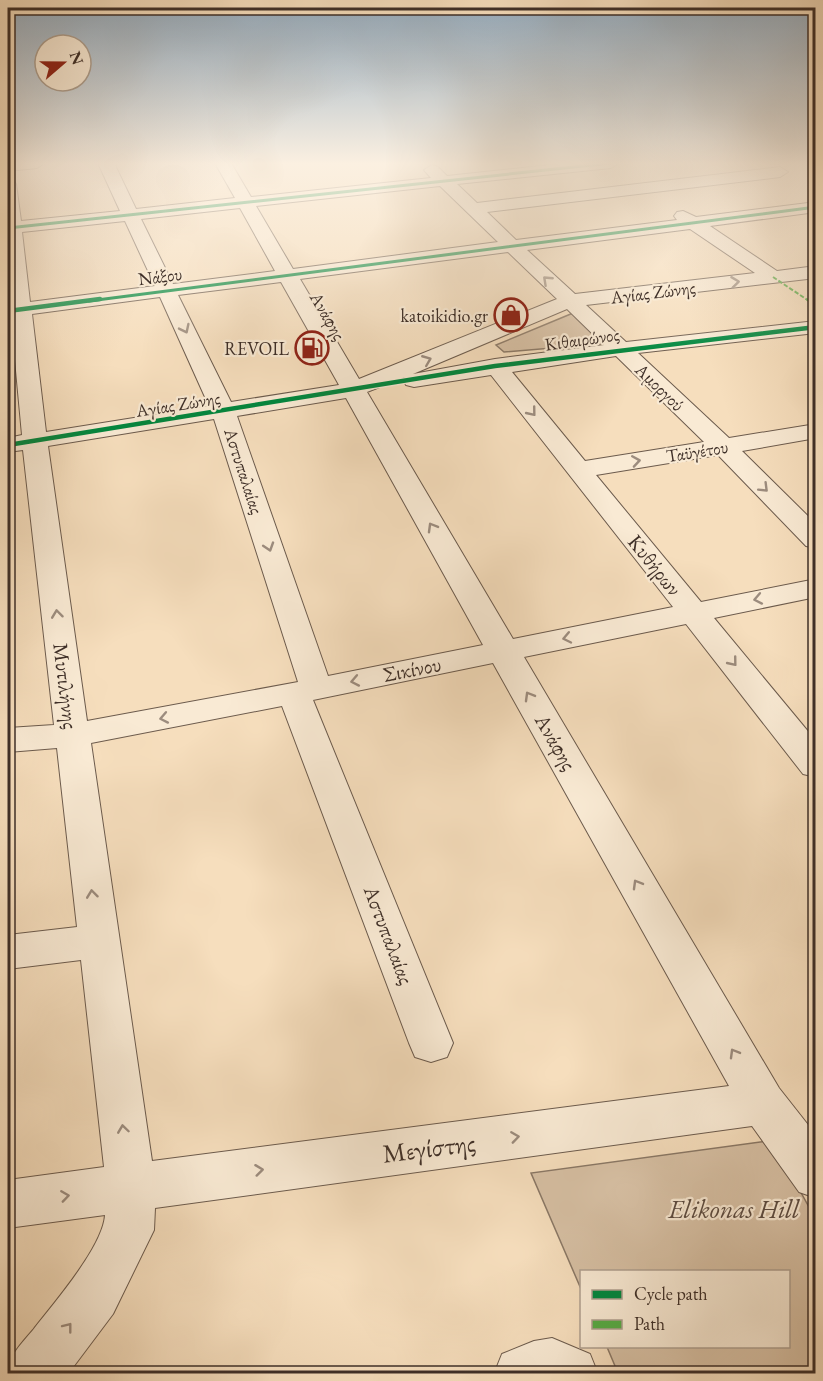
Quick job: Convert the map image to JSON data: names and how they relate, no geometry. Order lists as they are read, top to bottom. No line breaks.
{"streets":{"street":["Νάξου","Αγίας Ζώνης","Ανάφης","Κιθαιρώνος","Αμοργού","Ταϋγέτου","Αστυπαλαίας","Κυθήρων","Σικίνου","Μυτιλήνης","Μεγίστης"]},"crossings":[["Νάξου","Ανάφης"],["Νάξου","Αμοργού"],["Νάξου","Αστυπαλαίας"],["Νάξου","Μυτιλήνης"],["Αγίας Ζώνης","Ανάφης"],["Αγίας Ζώνης","Κιθαιρώνος"],["Αγίας Ζώνης","Αμοργού"],["Αγίας Ζώνης","Αστυπαλαίας"],["Αγίας Ζώνης","Μυτιλήνης"],["Ανάφης","Κιθαιρώνος"],["Ανάφης","Σικίνου"],["Ανάφης","Μεγίστης"],["Κιθαιρώνος","Αμοργού"],["Κιθαιρώνος","Κυθήρων"],["Αμοργού","Ταϋγέτου"],["Ταϋγέτου","Κυθήρων"],["Αστυπαλαίας","Σικίνου"],["Κυθήρων","Σικίνου"],["Σικίνου","Μυτιλήνης"],["Μυτιλήνης","Μεγίστης"]],"one_way":["Αγίας Ζώνης","Ανάφης","Ταϋγέτου","Αστυπαλαίας","Κυθήρων","Σικίνου","Μυτιλήνης","Μεγίστης"],"parks":["Elikonas Hill"],"places":{"shop":["katoikidio.gr"],"fuel station":["REVOIL"]},"legend":["Cycle path","Path"],"north":"right"}
